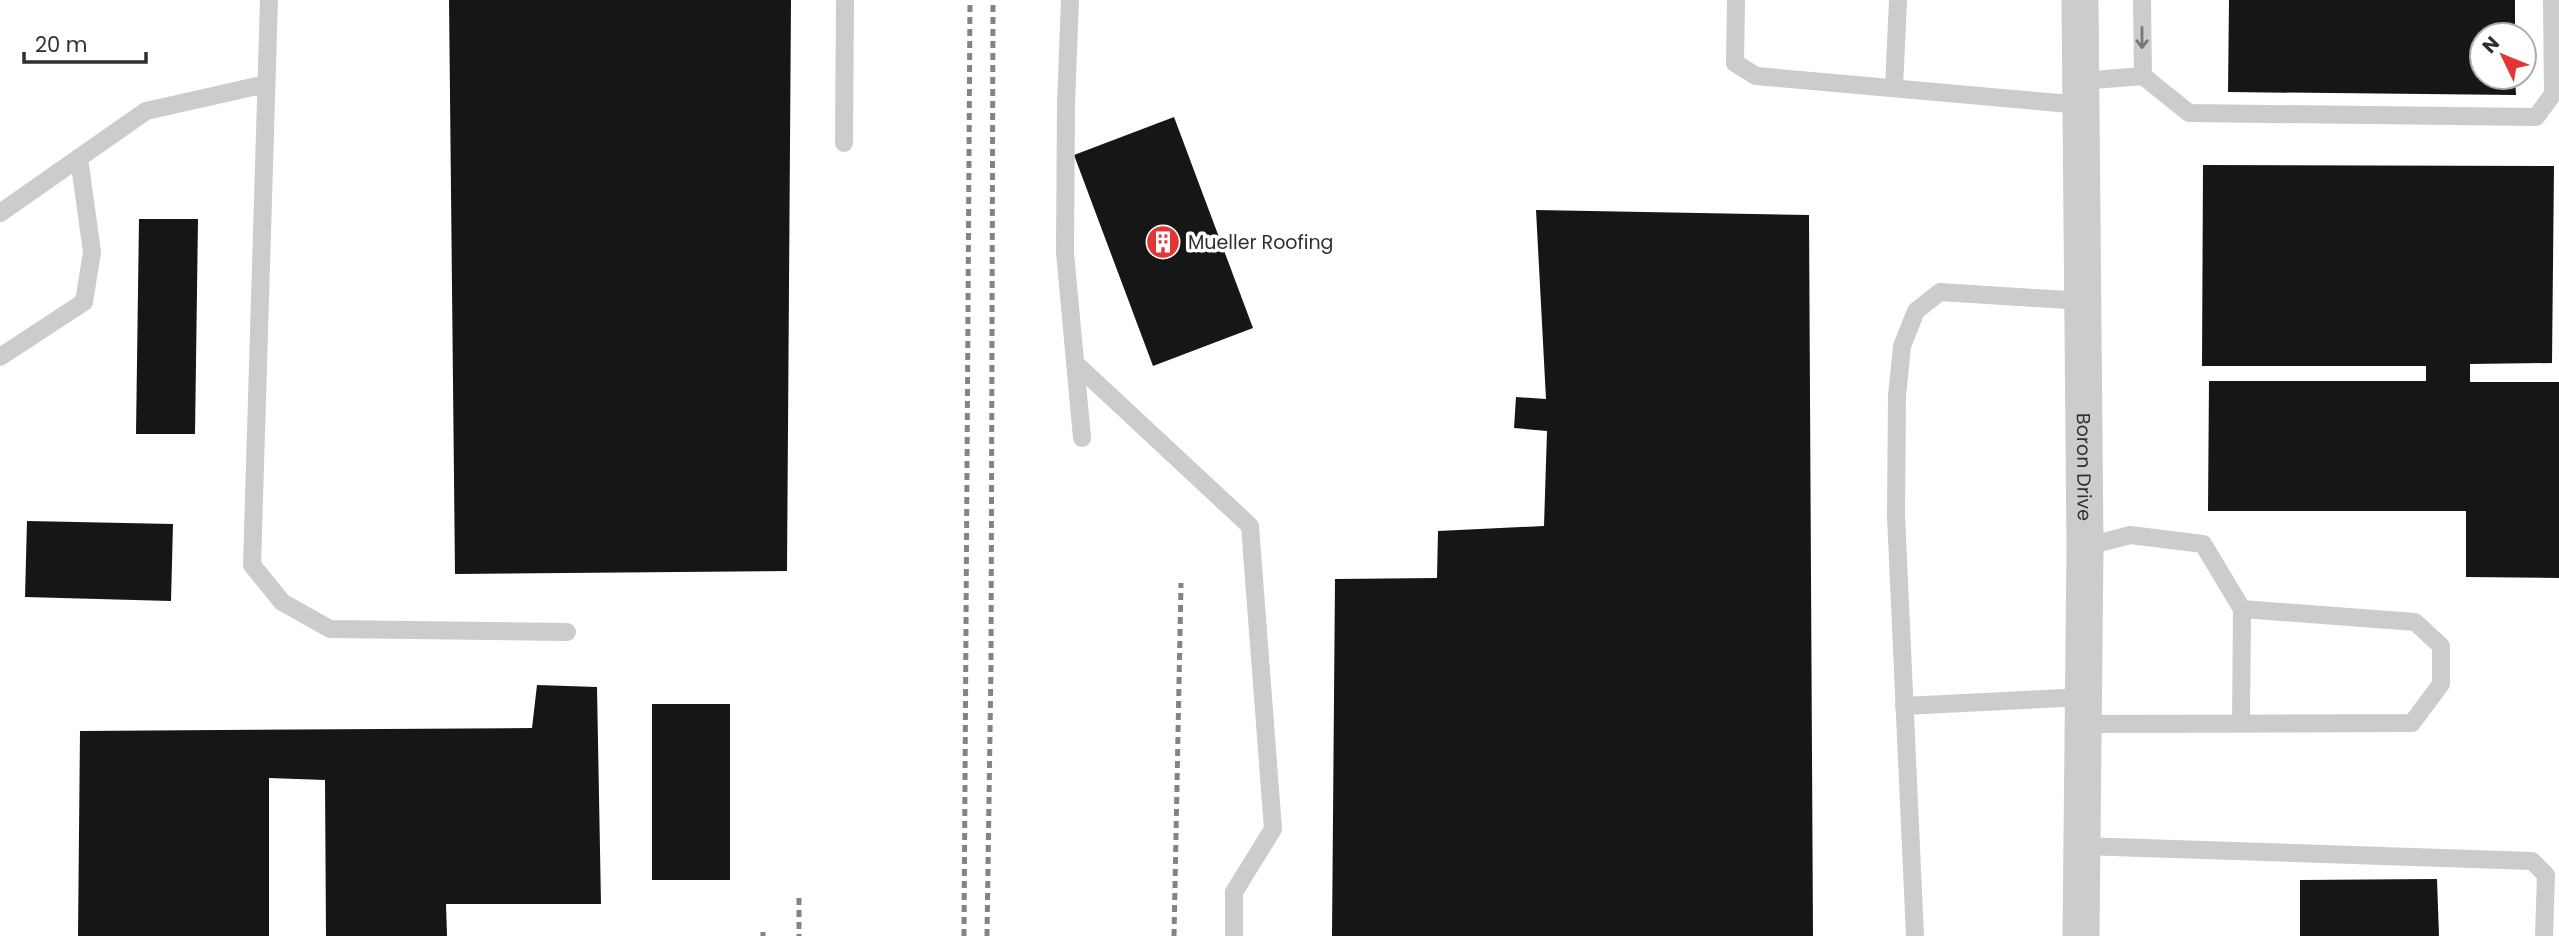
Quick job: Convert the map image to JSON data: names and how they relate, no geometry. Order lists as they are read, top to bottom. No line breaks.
{"streets":{"street":["Boron Drive"]},"places":{"building":["Mueller Roofing"]},"scale_bar":"20 m","north":"top left"}
